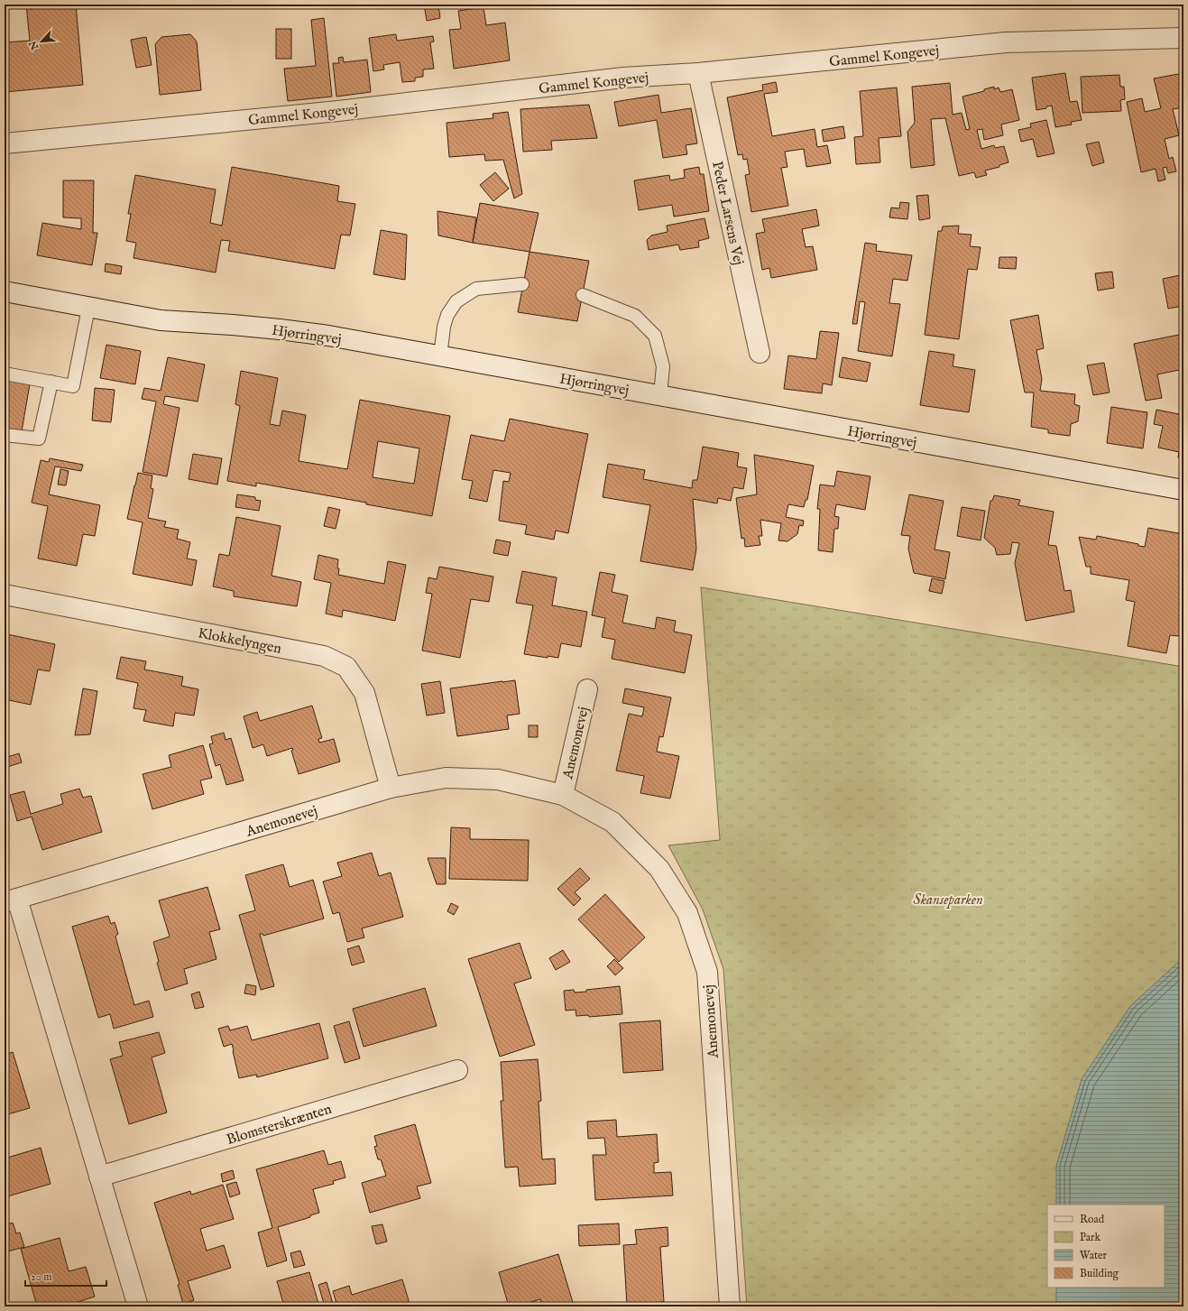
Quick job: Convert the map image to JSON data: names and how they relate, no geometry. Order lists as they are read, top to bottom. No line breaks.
{"streets":{"street":["Gammel Kongevej","Peder Larsens Vej","Hjørringvej","Klokkelyngen","Anemonevej","Blomsterskrænten"]},"crossings":[["Gammel Kongevej","Peder Larsens Vej"],["Klokkelyngen","Anemonevej"]],"parks":["Skanseparken"],"legend":["Road","Park","Water","Building"],"scale_bar":"20 m","north":"bottom left"}
